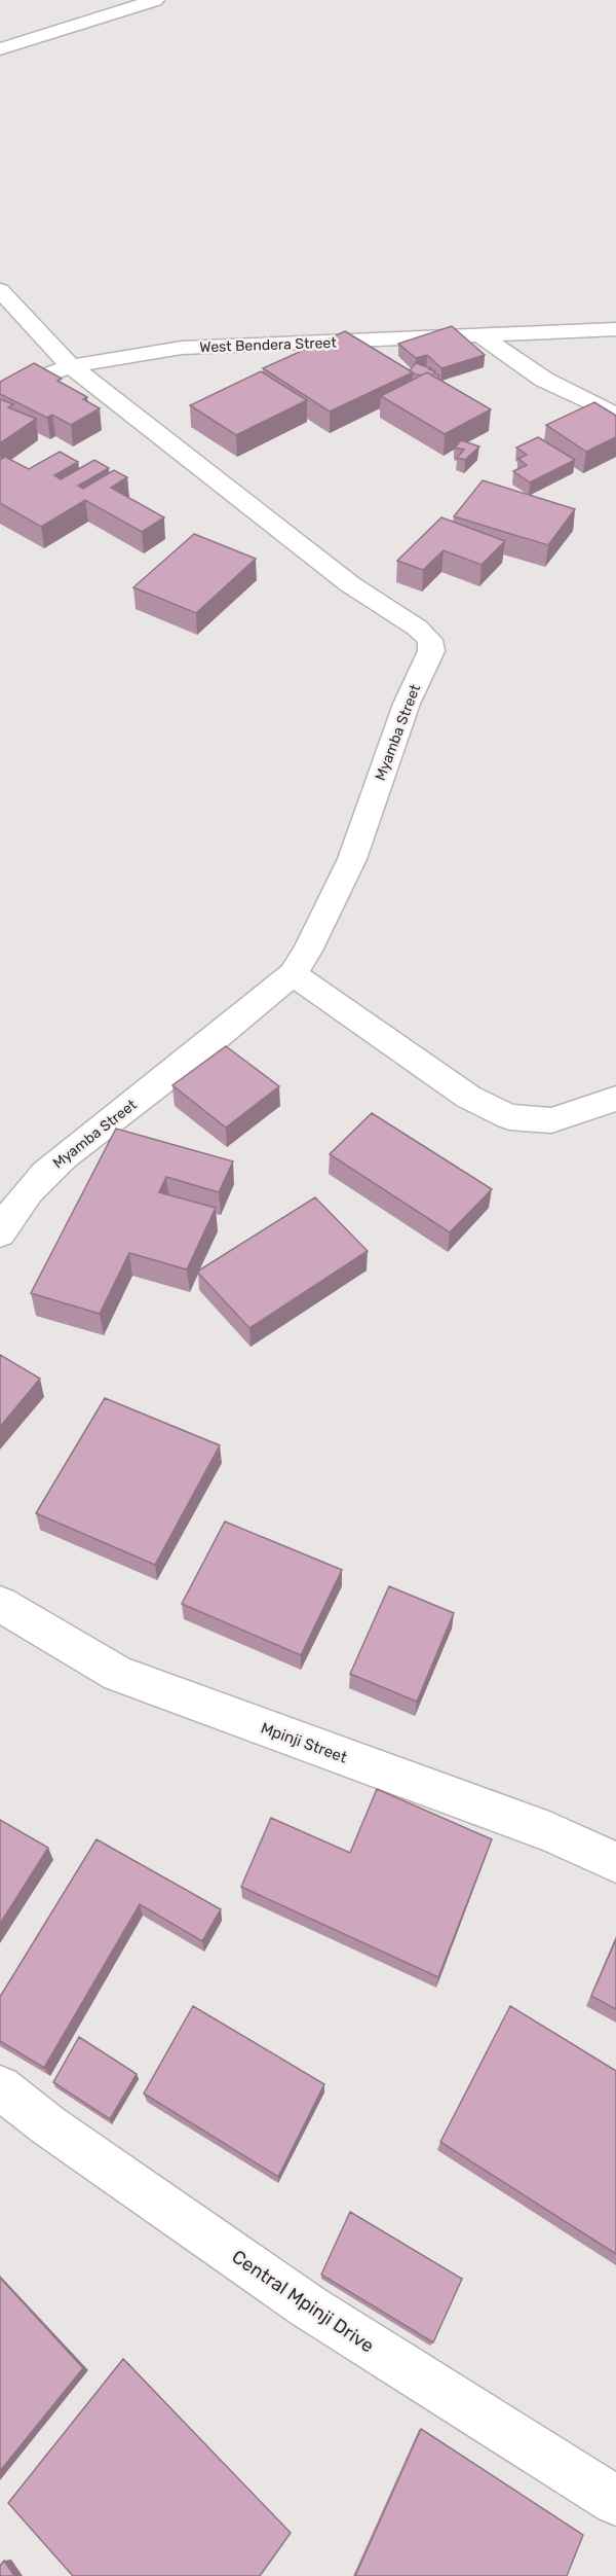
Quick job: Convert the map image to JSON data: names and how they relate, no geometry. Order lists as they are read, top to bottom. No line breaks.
{"streets":{"street":["West Bendera Street","Myamba Street","Mpinji Street","Central Mpinji Drive"]},"crossings":[["West Bendera Street","Myamba Street"]]}
